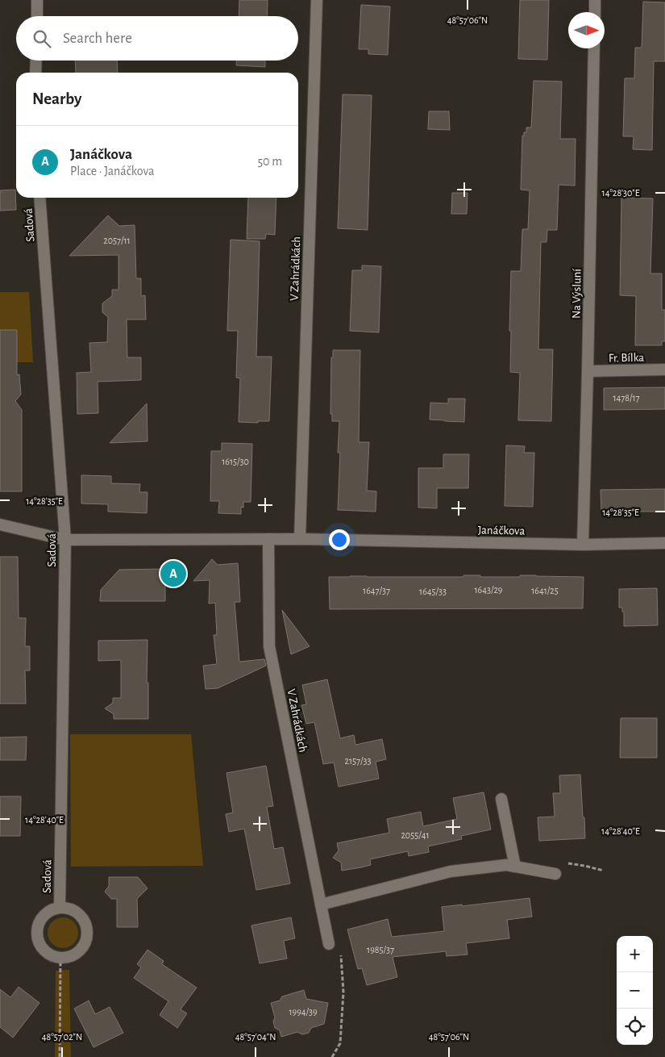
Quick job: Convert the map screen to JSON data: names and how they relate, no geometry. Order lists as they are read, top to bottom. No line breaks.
{"streets":{"street":["Sadová","V Zahrádkách","Na Výsluní","Fr. Bílka","Janáčkova"]},"crossings":[["Sadová","Janáčkova"],["V Zahrádkách","Janáčkova"],["Na Výsluní","Fr. Bílka"],["Na Výsluní","Janáčkova"]],"house_numbers":["2057/11","1478/17","1615/30","1643/29","1647/37","1641/25","1645/33","2157/33","2055/41","1985/37","1994/39"],"north":"right","page":{"search":"Search here","heading":"Nearby","list":[{"mark":"A","name":"Janáčkova","note":"Place · Janáčkova","value":"50 m"}],"pins":"A","map_buttons":["+","−"]},"coordinates":["48°57'06\"N","14°28'30\"E","14°28'35\"E","14°28'40\"E","48°57'02\"N","48°57'04\"N"]}
